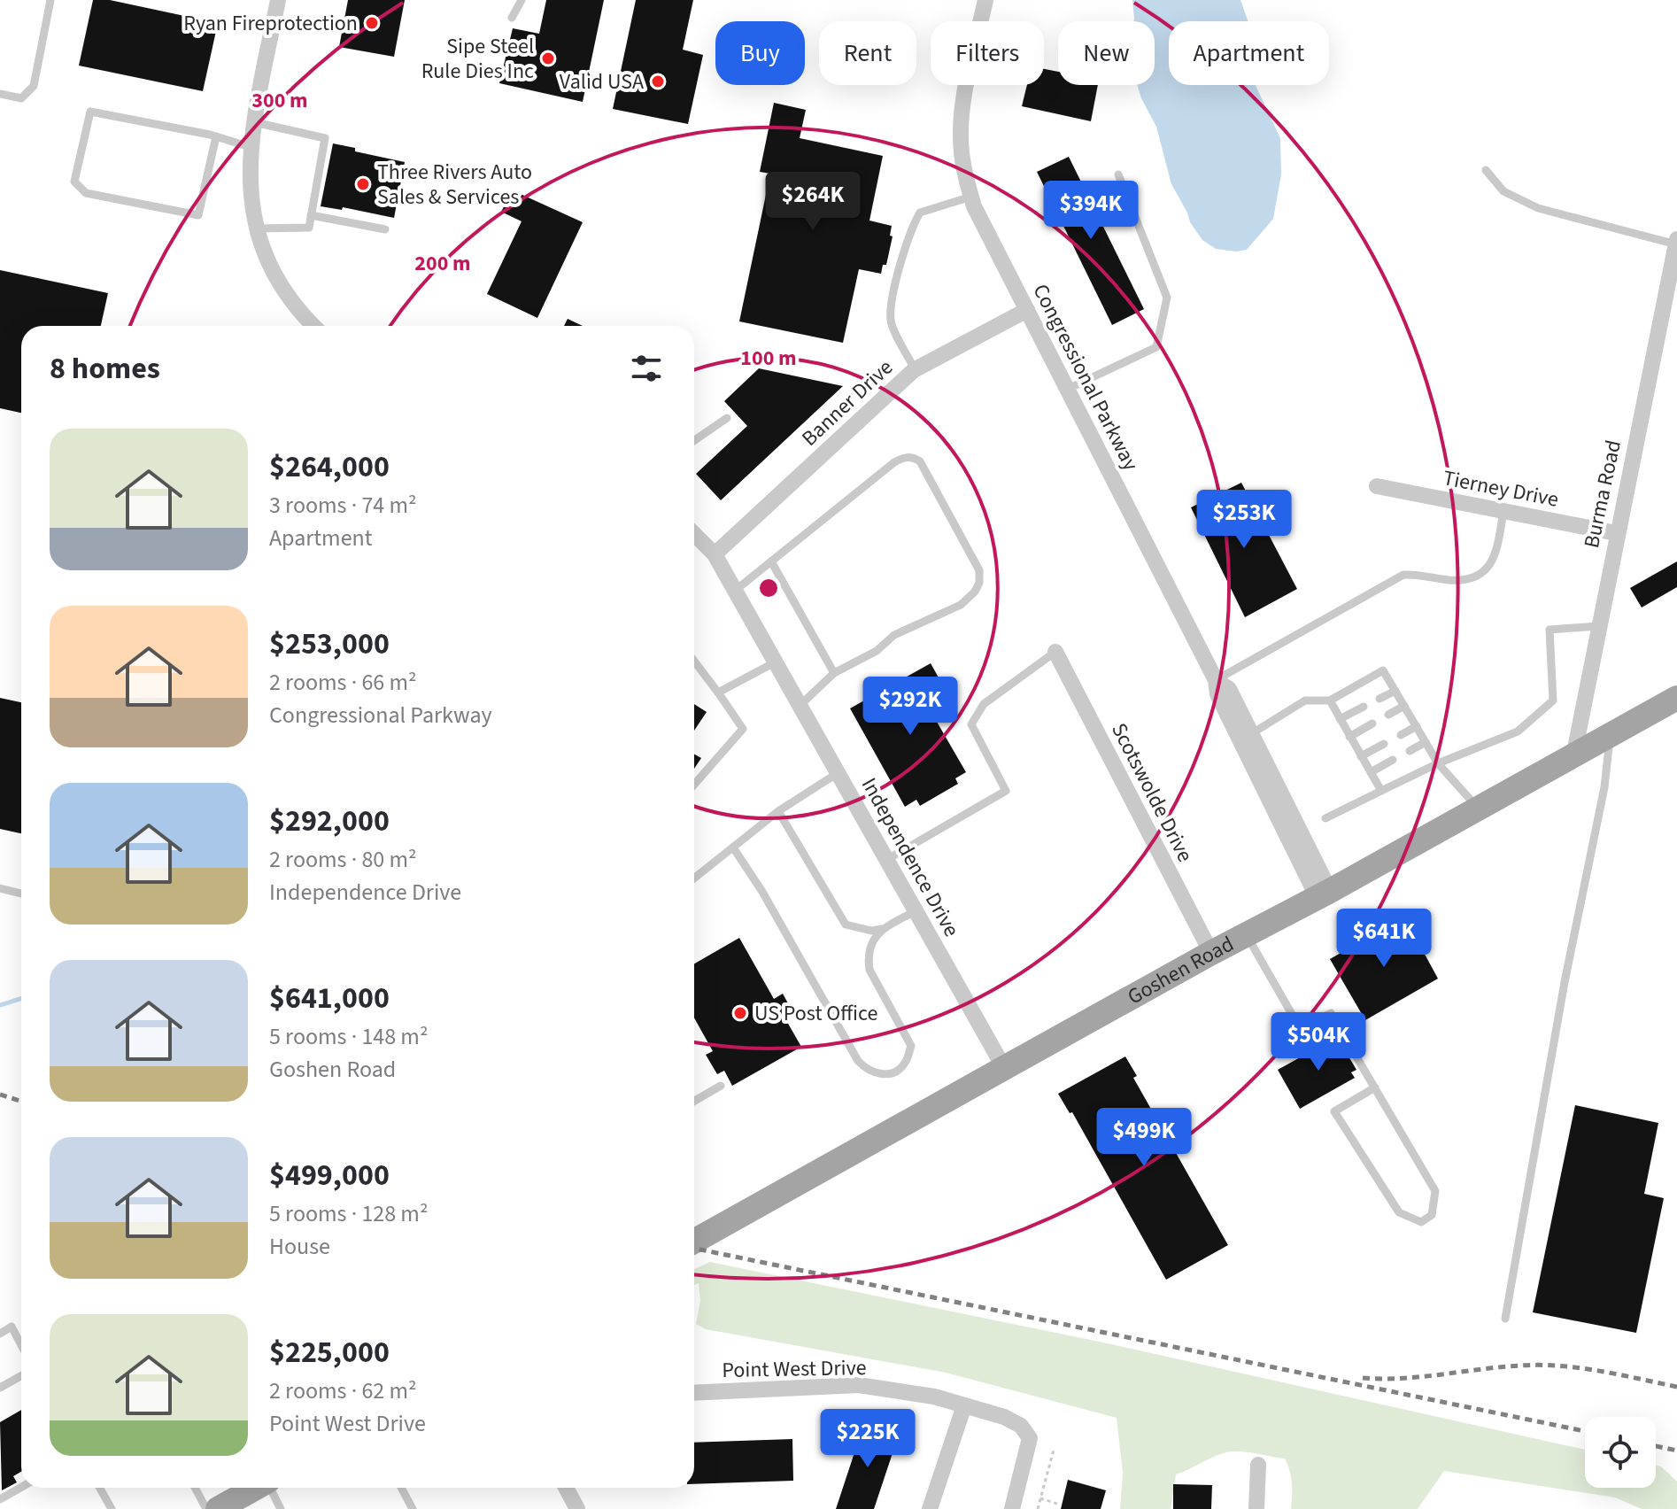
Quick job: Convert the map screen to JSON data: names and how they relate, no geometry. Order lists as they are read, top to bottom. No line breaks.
{"streets":{"main road":["Goshen Road"],"street":["Congressional Parkway","Banner Drive","Tierney Drive","Burma Road","Scotswolde Drive","Independence Drive","Point West Drive"]},"crossings":[["Congressional Parkway","Banner Drive"],["Congressional Parkway","Goshen Road"],["Banner Drive","Independence Drive"],["Tierney Drive","Burma Road"],["Burma Road","Goshen Road"],["Scotswolde Drive","Goshen Road"],["Independence Drive","Goshen Road"]],"places":["Ryan Fireprotection","Sipe Steel Rule Dies Inc","Valid USA","Three Rivers Auto Sales & Services","US Post Office"],"page":{"chip":["Buy","Rent","Filters","New","Apartment"],"price":["$264K","$394K","$253K","$292K","$641K","$504K","$499K","$225K"],"heading":"8 homes","list":[{"name":"$264,000","note":"3 rooms · 74 m² · Apartment"},{"name":"$253,000","note":"2 rooms · 66 m² · Congressional Parkway"},{"name":"$292,000","note":"2 rooms · 80 m² · Independence Drive"},{"name":"$641,000","note":"5 rooms · 148 m² · Goshen Road"},{"name":"$499,000","note":"5 rooms · 128 m² · House"},{"name":"$225,000","note":"2 rooms · 62 m² · Point West Drive"}]},"rings":["300 m","200 m","100 m"]}
